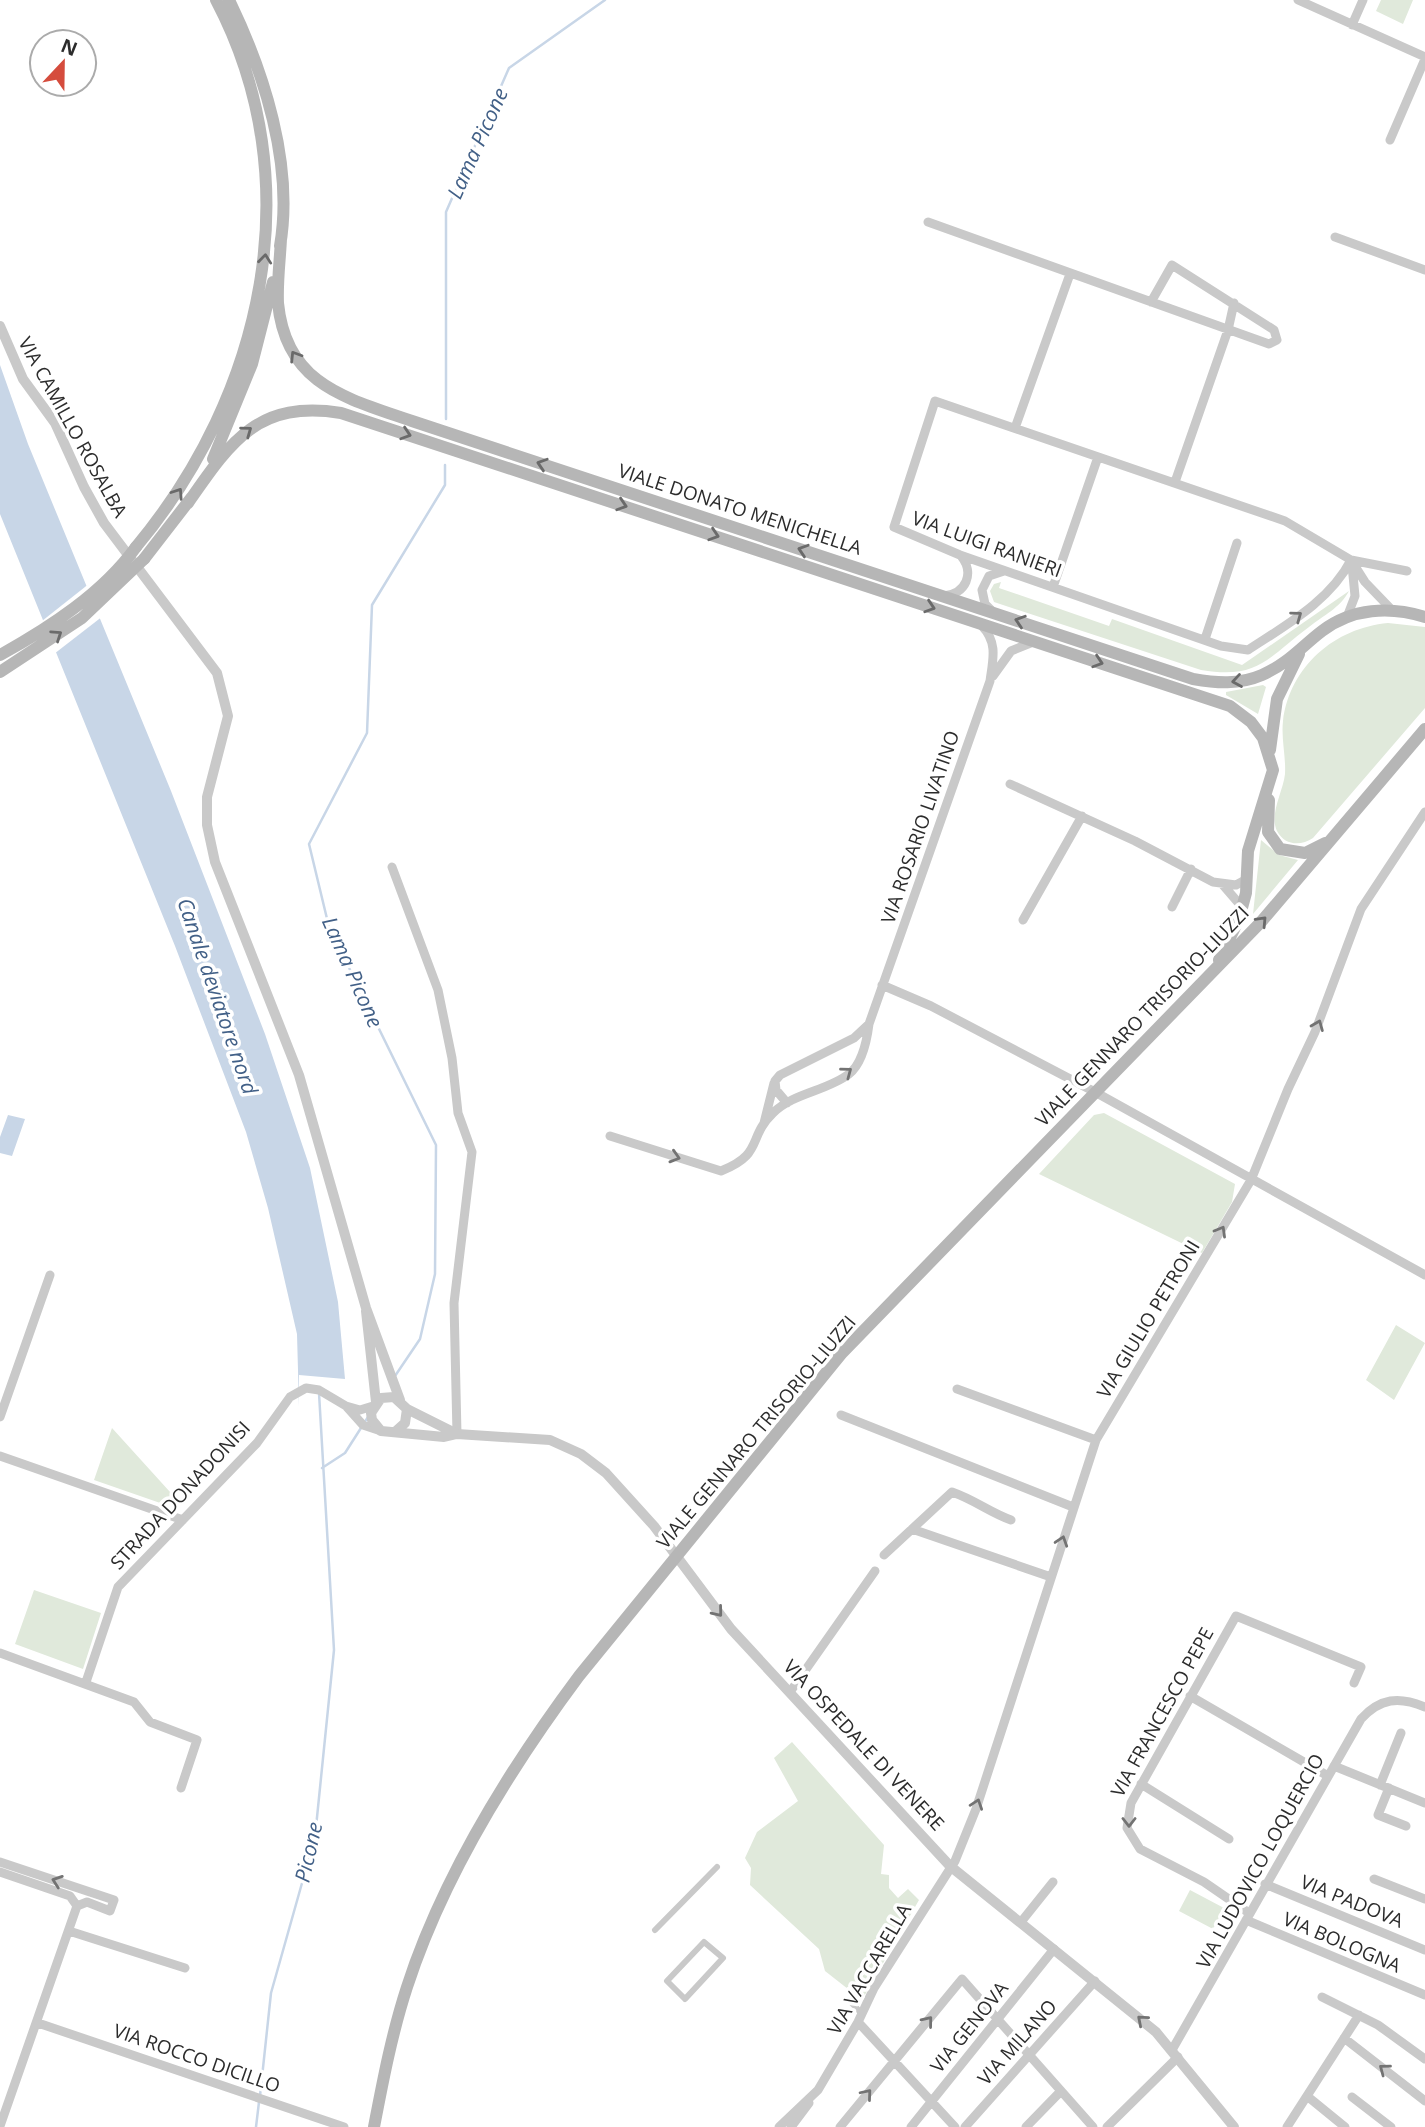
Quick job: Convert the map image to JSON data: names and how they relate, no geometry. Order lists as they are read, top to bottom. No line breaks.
{"streets":{"main road":["VIALE DONATO MENICHELLA","VIALE GENNARO TRISORIO-LIUZZI"],"street":["VIA CAMILLO ROSALBA","VIA LUIGI RANIERI","VIA ROSARIO LIVATINO","VIA GIULIO PETRONI","STRADA DONADONISI","VIA FRANCESCO PEPE","VIA OSPEDALE DI VENERE","VIA LUDOVICO LOQUERCIO","VIA PADOVA","VIA BOLOGNA","VIA VACCARELLA","VIA GENOVA","VIA MILANO","VIA ROCCO DICILLO"]},"crossings":[["VIALE DONATO MENICHELLA","VIALE GENNARO TRISORIO-LIUZZI"],["VIALE GENNARO TRISORIO-LIUZZI","VIA OSPEDALE DI VENERE"],["VIA GIULIO PETRONI","VIA OSPEDALE DI VENERE"],["VIA GIULIO PETRONI","VIA VACCARELLA"],["STRADA DONADONISI","VIA OSPEDALE DI VENERE"],["VIA FRANCESCO PEPE","VIA LUDOVICO LOQUERCIO"],["VIA FRANCESCO PEPE","VIA BOLOGNA"],["VIA OSPEDALE DI VENERE","VIA LUDOVICO LOQUERCIO"],["VIA OSPEDALE DI VENERE","VIA VACCARELLA"],["VIA OSPEDALE DI VENERE","VIA GENOVA"],["VIA OSPEDALE DI VENERE","VIA MILANO"],["VIA LUDOVICO LOQUERCIO","VIA PADOVA"],["VIA LUDOVICO LOQUERCIO","VIA BOLOGNA"]],"one_way":["VIA GIULIO PETRONI"],"water":["Lama Picone","Canale deviatore nord","Picone"],"north":"top"}
